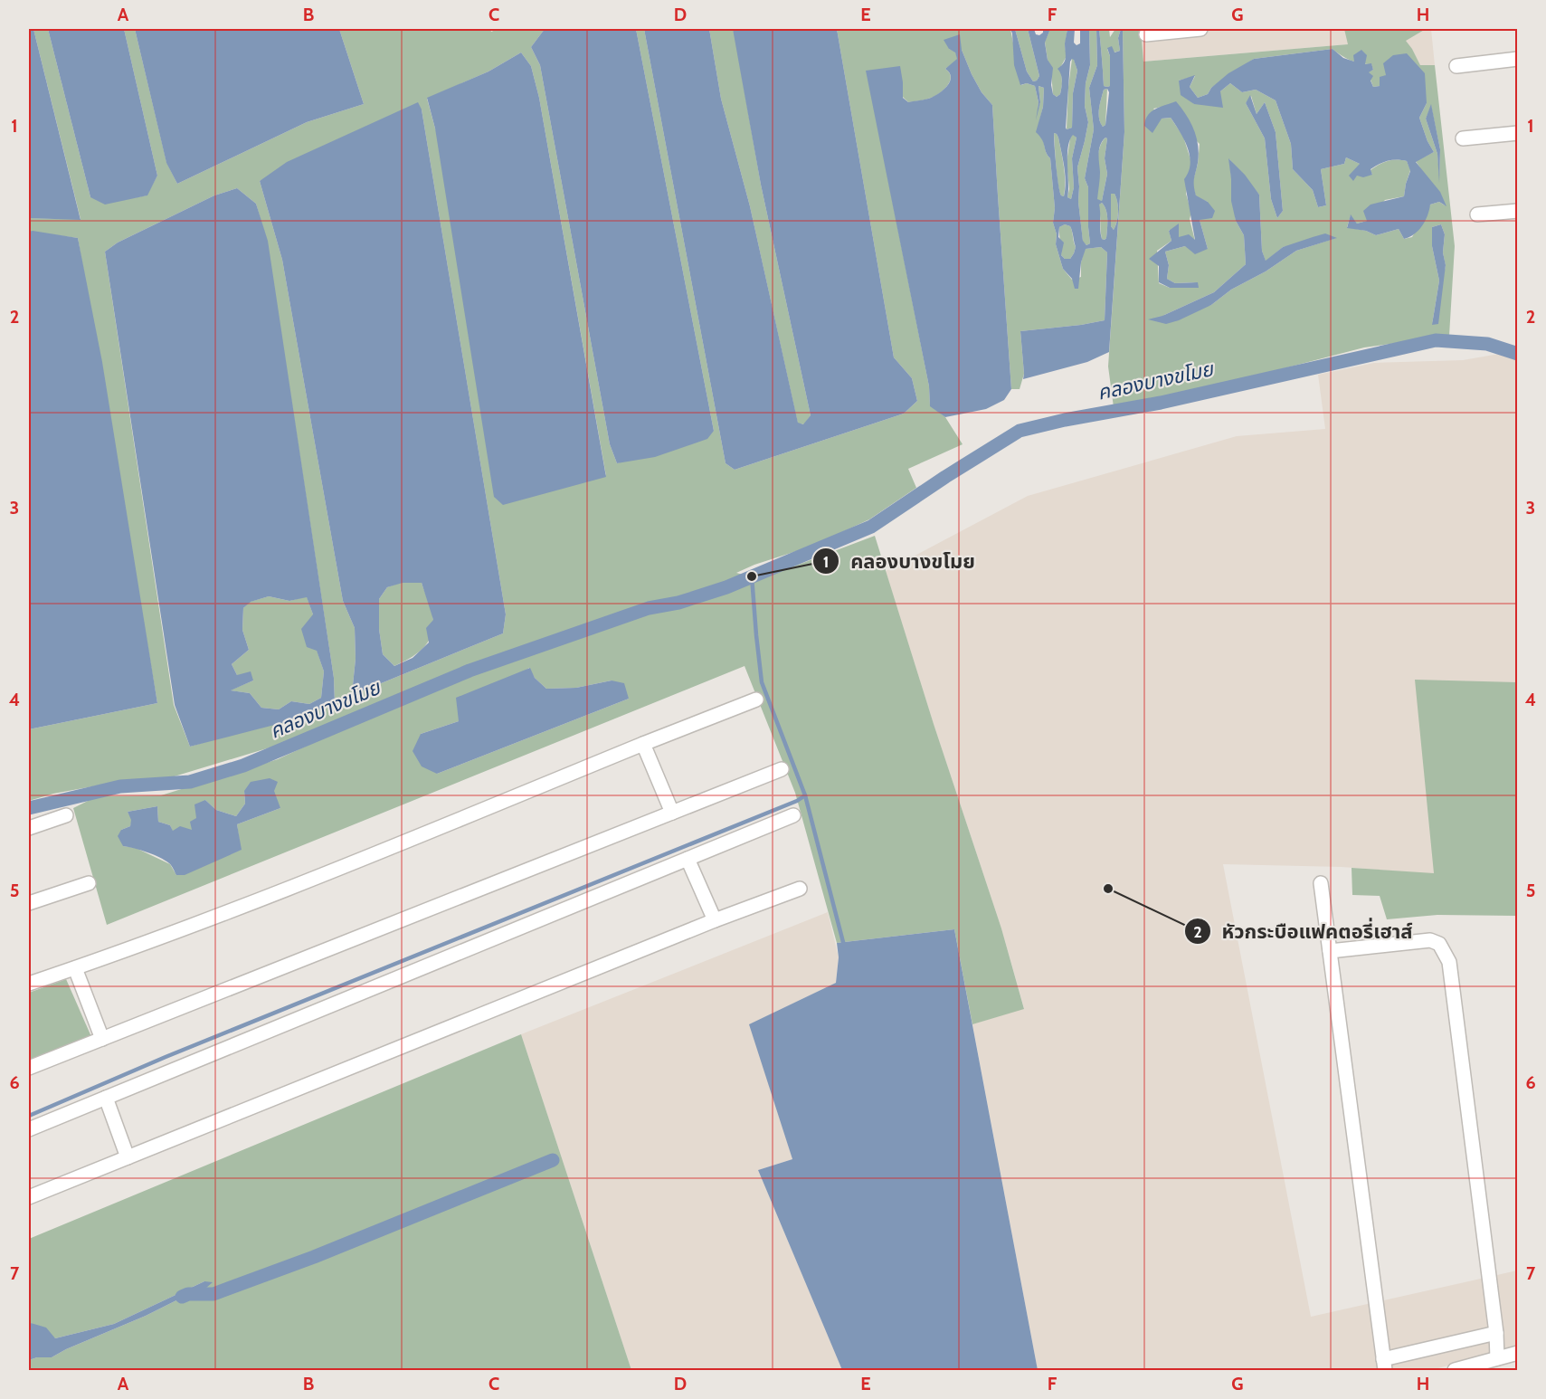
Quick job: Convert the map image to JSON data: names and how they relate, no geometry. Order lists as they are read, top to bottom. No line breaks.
{"water":["คลองบางขโมย"],"places":["คลองบางขโมย","หัวกระบือแฟคตอรี่เฮาส์"],"grid":{"columns":["A","B","C","D","E","F","G","H"],"rows":["1","2","3","4","5","6","7"]}}
